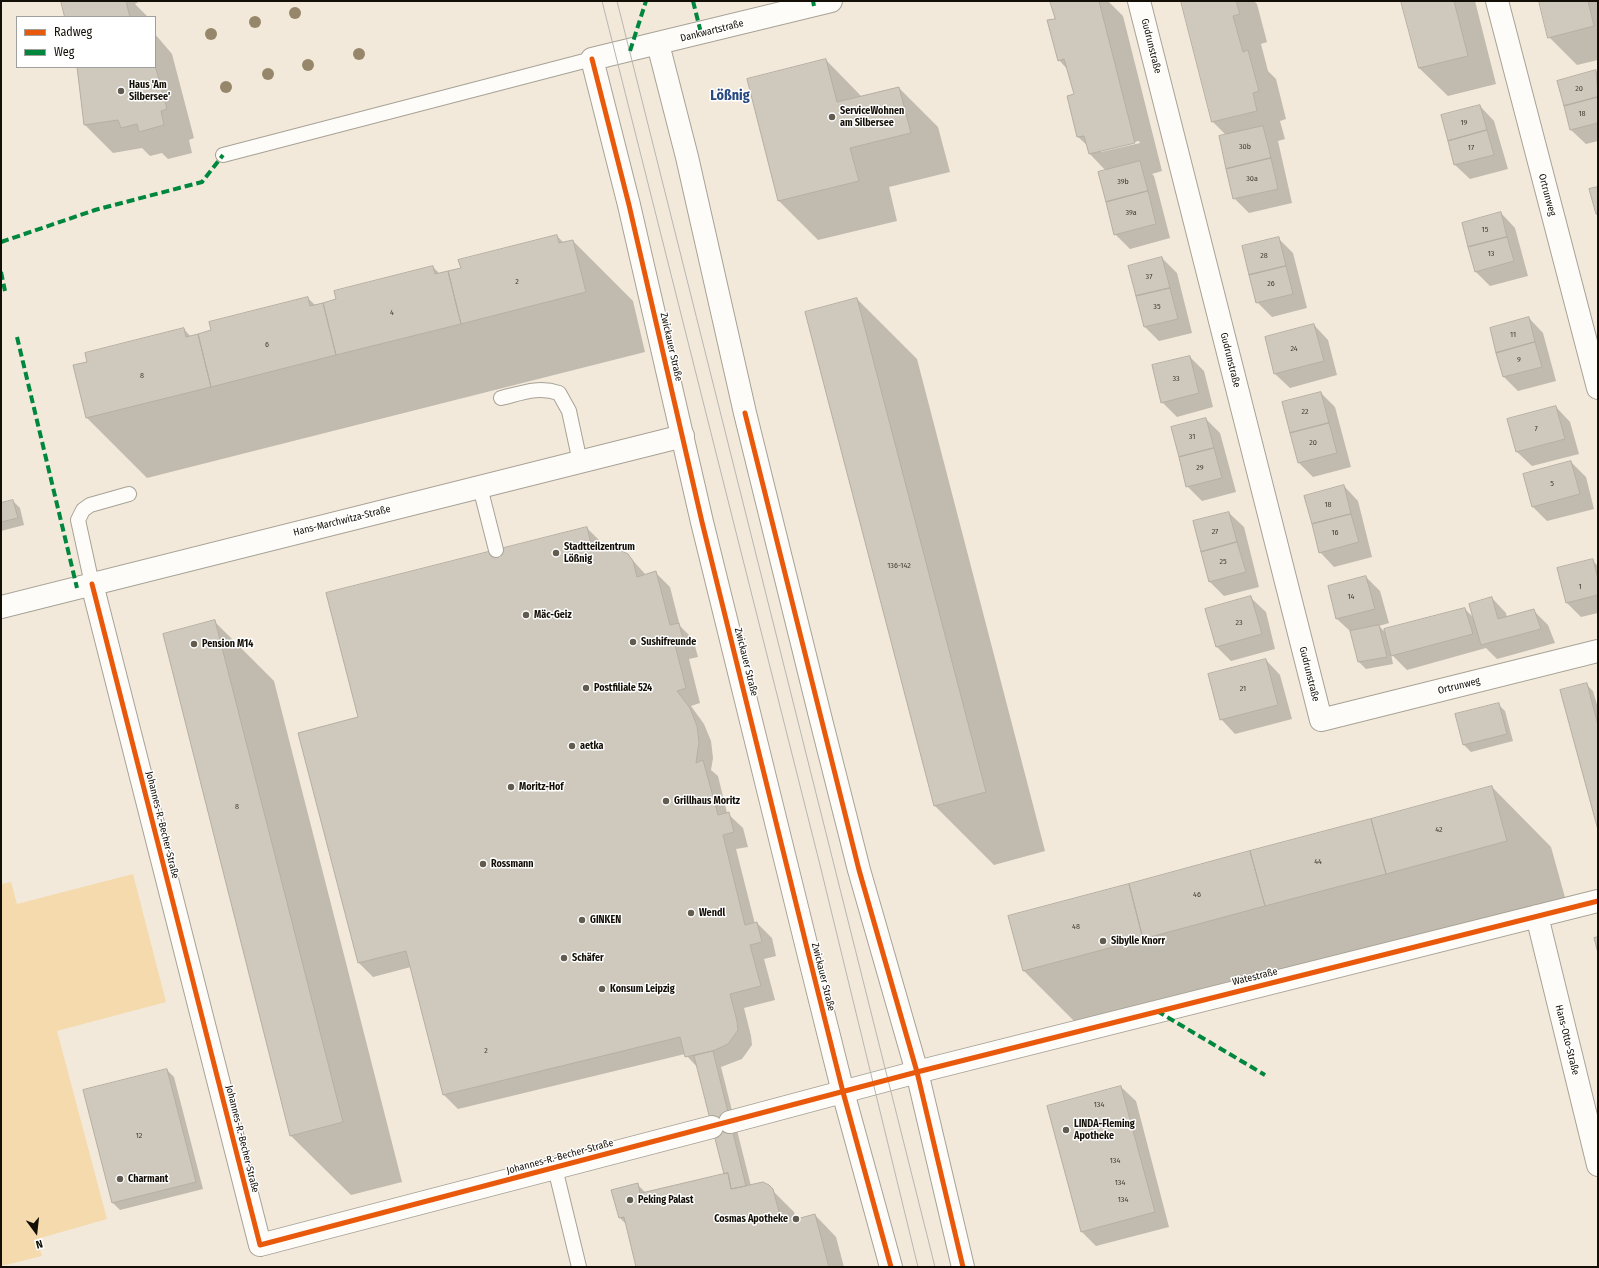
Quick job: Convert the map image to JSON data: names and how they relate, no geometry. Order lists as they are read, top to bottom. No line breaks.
{"streets":{"street":["Dankwartstraße","Gudrunstraße","Ortrunweg","Zwickauer Straße","Hans-Marchwitza-Straße","Johannes-R.-Becher-Straße","Watestraße","Hans-Otto-Straße"]},"crossings":[["Dankwartstraße","Zwickauer Straße"],["Gudrunstraße","Ortrunweg"],["Zwickauer Straße","Hans-Marchwitza-Straße"],["Zwickauer Straße","Johannes-R.-Becher-Straße"],["Hans-Marchwitza-Straße","Johannes-R.-Becher-Straße"],["Johannes-R.-Becher-Straße","Watestraße"],["Watestraße","Hans-Otto-Straße"]],"districts":["Lößnig"],"places":["Haus 'Am Silbersee'","ServiceWohnen am Silbersee","Stadtteilzentrum Lößnig","Mäc-Geiz","Sushifreunde","Pension M14","Postfiliale 524","aetka","Moritz-Hof","Grillhaus Moritz","Rossmann","Wendl","GINKEN","Sibylle Knorr","Schäfer","Konsum Leipzig","LINDA-Fleming Apotheke","Charmant","Peking Palast","Cosmas Apotheke"],"house_numbers":["20","18","19","30b","17","30a","39b","39a","15","13","28","37","2","26","35","4","11","6","24","9","8","33","22","7","31","20","29","5","18","27","16","25","136-142","1","14","23","21","8","42","44","46","48","2","134","12","134","134","134"],"legend":["Radweg","Weg"],"north":"bottom"}
